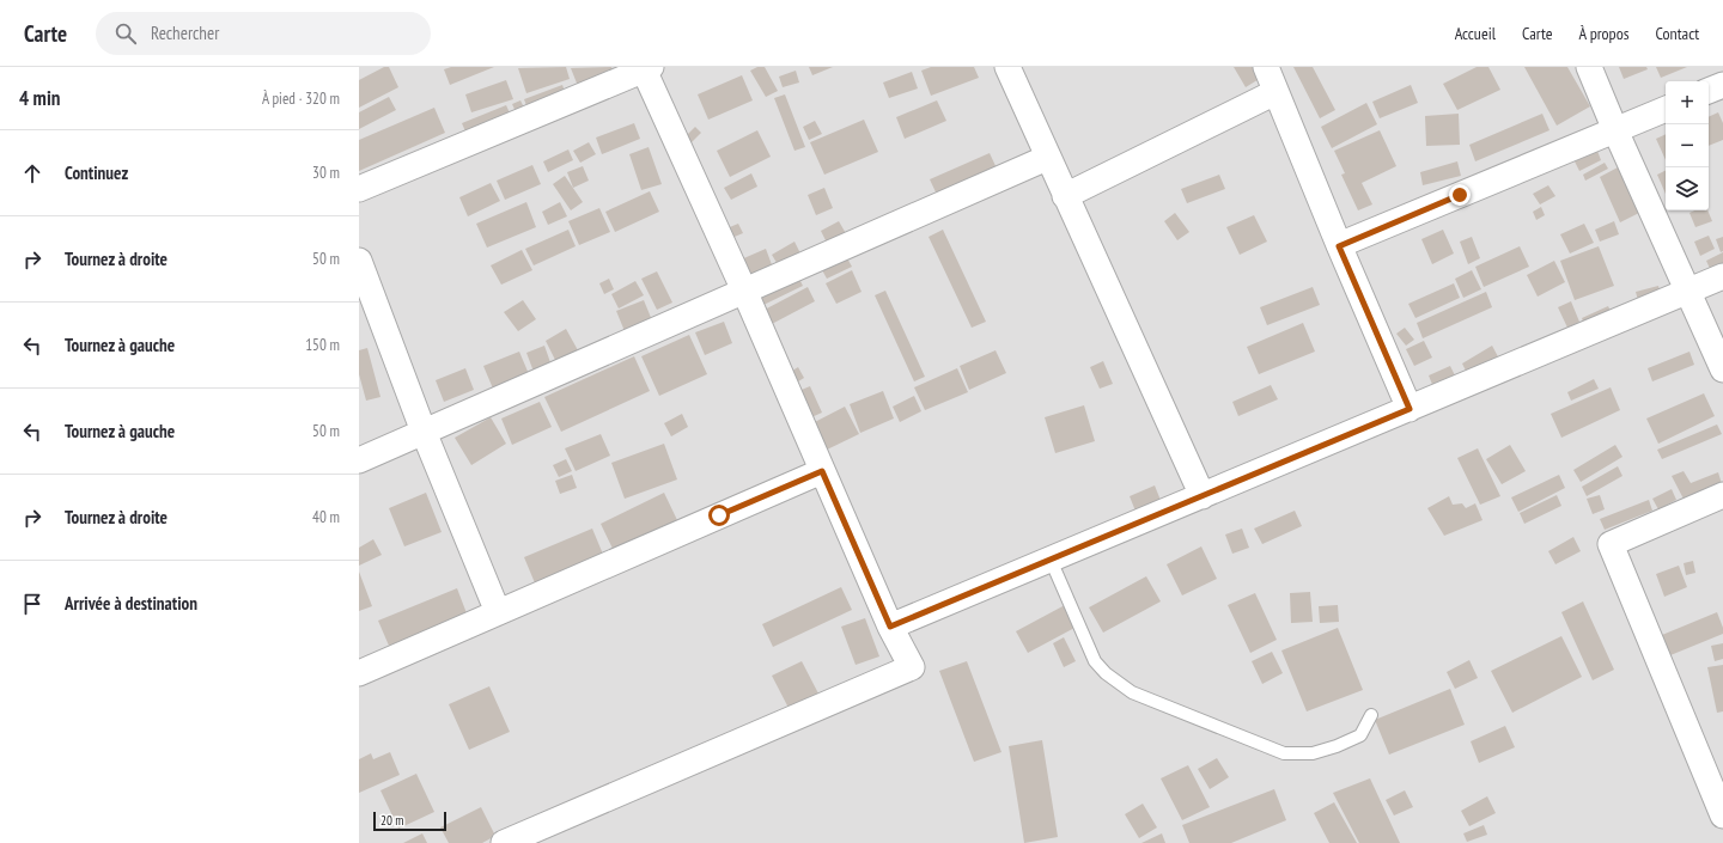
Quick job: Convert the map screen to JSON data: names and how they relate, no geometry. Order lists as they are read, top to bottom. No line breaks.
{"scale_bar":"20 m","page":{"header":"Carte","search":"Rechercher","nav":["Accueil","Carte","À propos","Contact"],"heading":["4 min","À pied · 320 m"],"map_buttons":["+","−"],"list":[["Continuez","30 m"],["Tournez à droite","50 m"],["Tournez à gauche","150 m"],["Tournez à gauche","50 m"],["Tournez à droite","40 m"],"Arrivée à destination"],"scale":"20 m"}}
